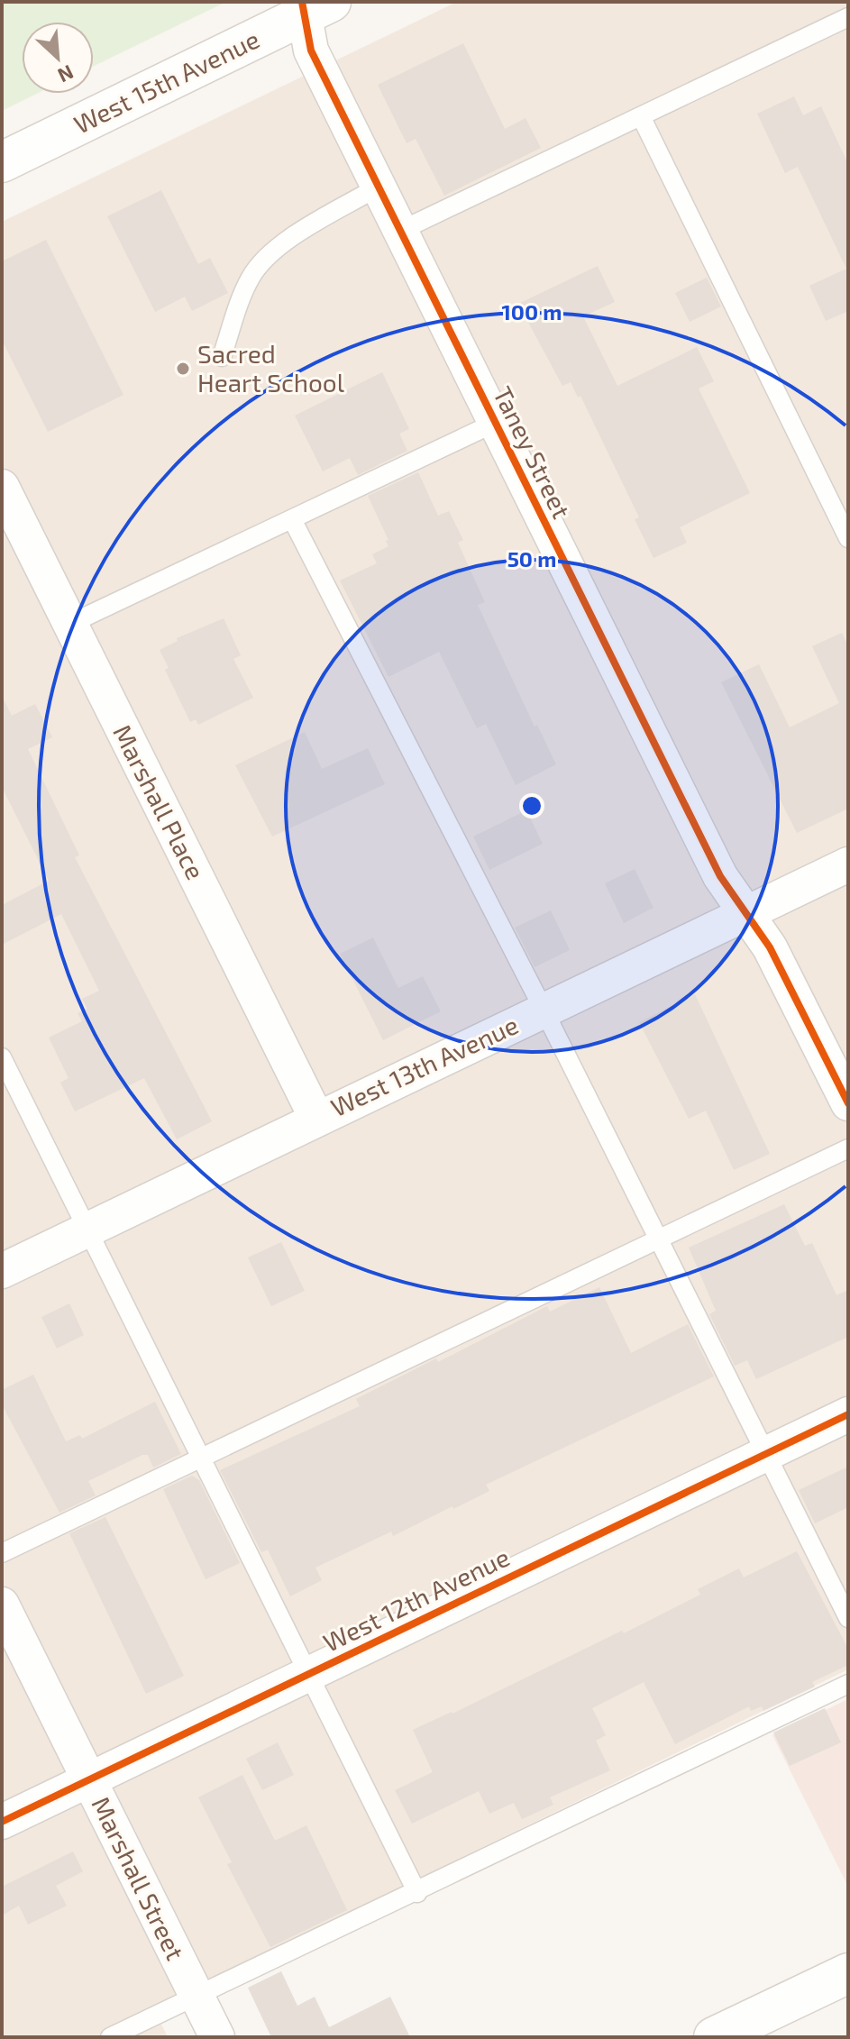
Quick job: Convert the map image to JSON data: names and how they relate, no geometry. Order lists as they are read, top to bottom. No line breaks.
{"streets":{"main road":["West 15th Avenue"],"street":["Taney Street","Marshall Place","West 13th Avenue","West 12th Avenue","Marshall Street"]},"crossings":[["West 15th Avenue","Taney Street"],["Taney Street","West 13th Avenue"],["Marshall Place","West 13th Avenue"],["West 12th Avenue","Marshall Street"]],"places":["Sacred Heart School"],"north":"bottom right","rings":["100 m","50 m"]}
